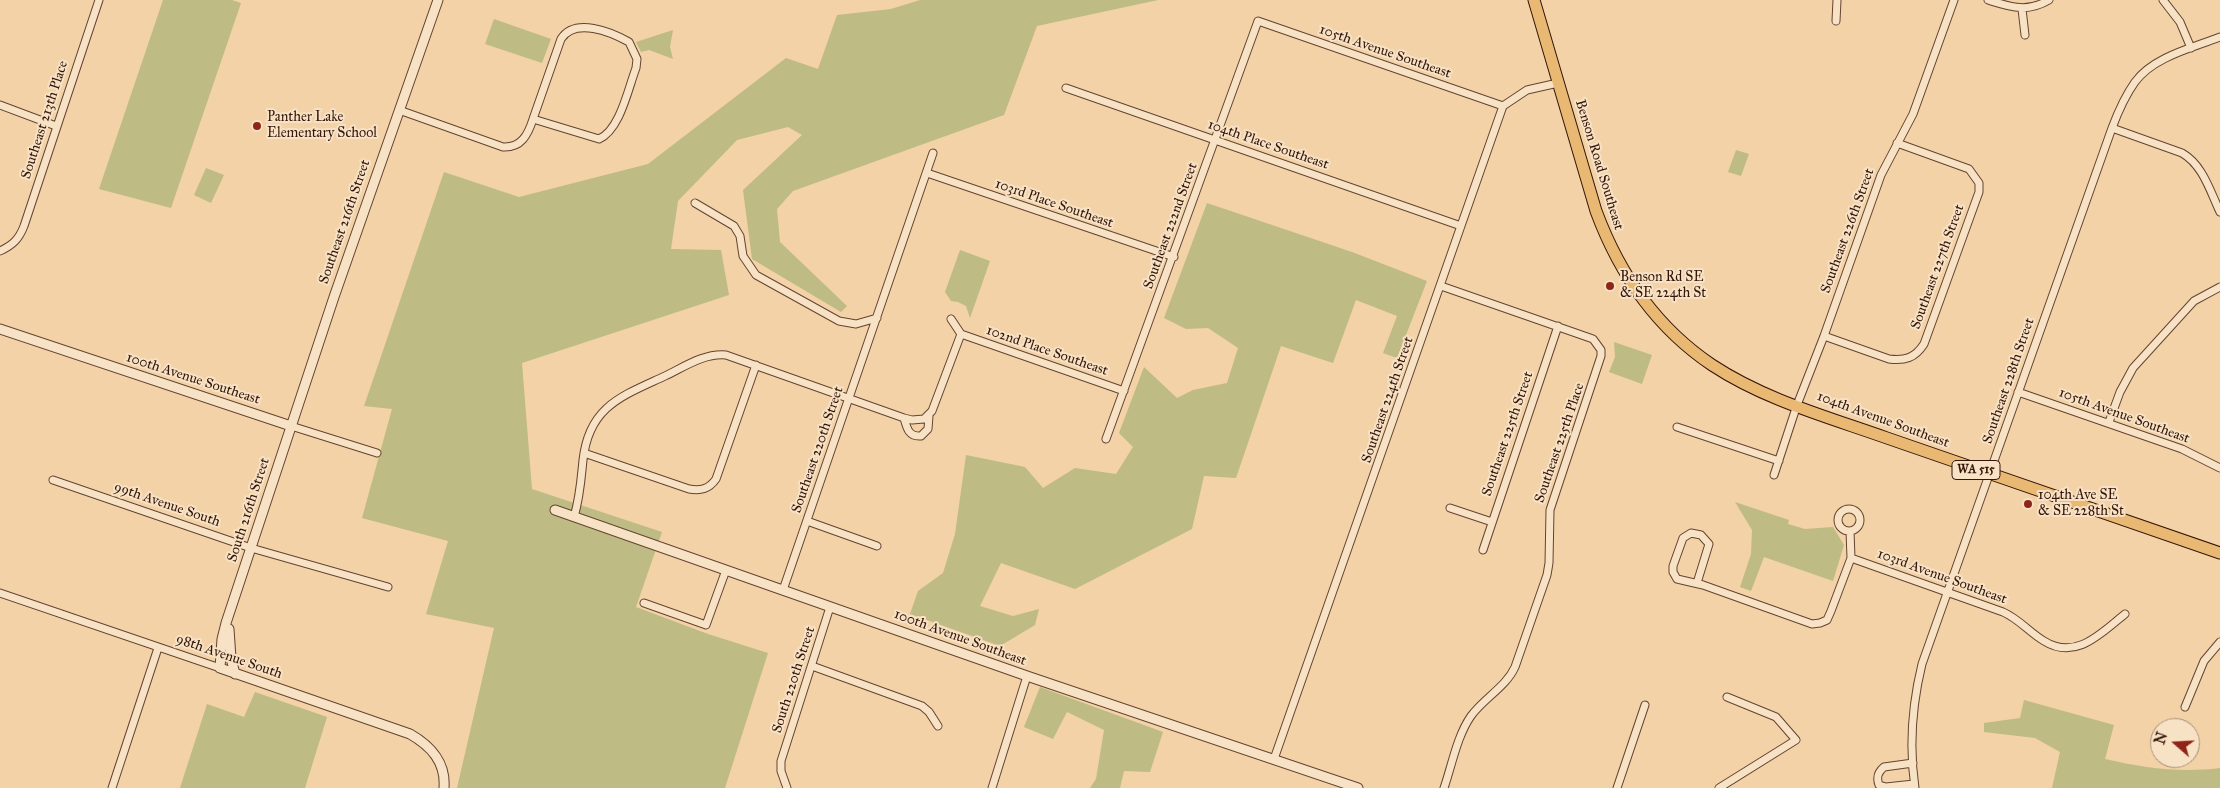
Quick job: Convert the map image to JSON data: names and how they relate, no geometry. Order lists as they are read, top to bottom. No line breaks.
{"streets":{"main road":["Benson Road Southeast","104th Avenue Southeast","WA 515"],"street":["105th Avenue Southeast","Southeast 213th Place","104th Place Southeast","103rd Place Southeast","Southeast 216th Street","Southeast 222nd Street","Southeast 226th Street","Southeast 227th Street","102nd Place Southeast","100th Avenue Southeast","Southeast 228th Street","Southeast 224th Street","Southeast 225th Street","Southeast 225th Place","Southeast 220th Street","99th Avenue South","South 216th Street","103rd Avenue Southeast","98th Avenue South","South 220th Street"]},"crossings":[["105th Avenue Southeast","Southeast 222nd Street"],["105th Avenue Southeast","Southeast 228th Street"],["105th Avenue Southeast","Southeast 224th Street"],["104th Place Southeast","Southeast 222nd Street"],["104th Place Southeast","Southeast 224th Street"],["Benson Road Southeast","104th Avenue Southeast"],["103rd Place Southeast","Southeast 222nd Street"],["103rd Place Southeast","Southeast 220th Street"],["Southeast 216th Street","100th Avenue Southeast"],["Southeast 216th Street","South 216th Street"],["Southeast 222nd Street","102nd Place Southeast"],["Southeast 226th Street","Southeast 227th Street"],["Southeast 226th Street","104th Avenue Southeast"],["100th Avenue Southeast","Southeast 224th Street"],["100th Avenue Southeast","Southeast 220th Street"],["100th Avenue Southeast","South 216th Street"],["100th Avenue Southeast","South 220th Street"],["Southeast 228th Street","104th Avenue Southeast"],["Southeast 228th Street","103rd Avenue Southeast"],["Southeast 225th Street","Southeast 225th Place"],["99th Avenue South","South 216th Street"],["South 216th Street","98th Avenue South"]],"places":["Panther Lake Elementary School","Benson Rd SE & SE 224th St","104th Ave SE & SE 228th St"],"north":"left"}
